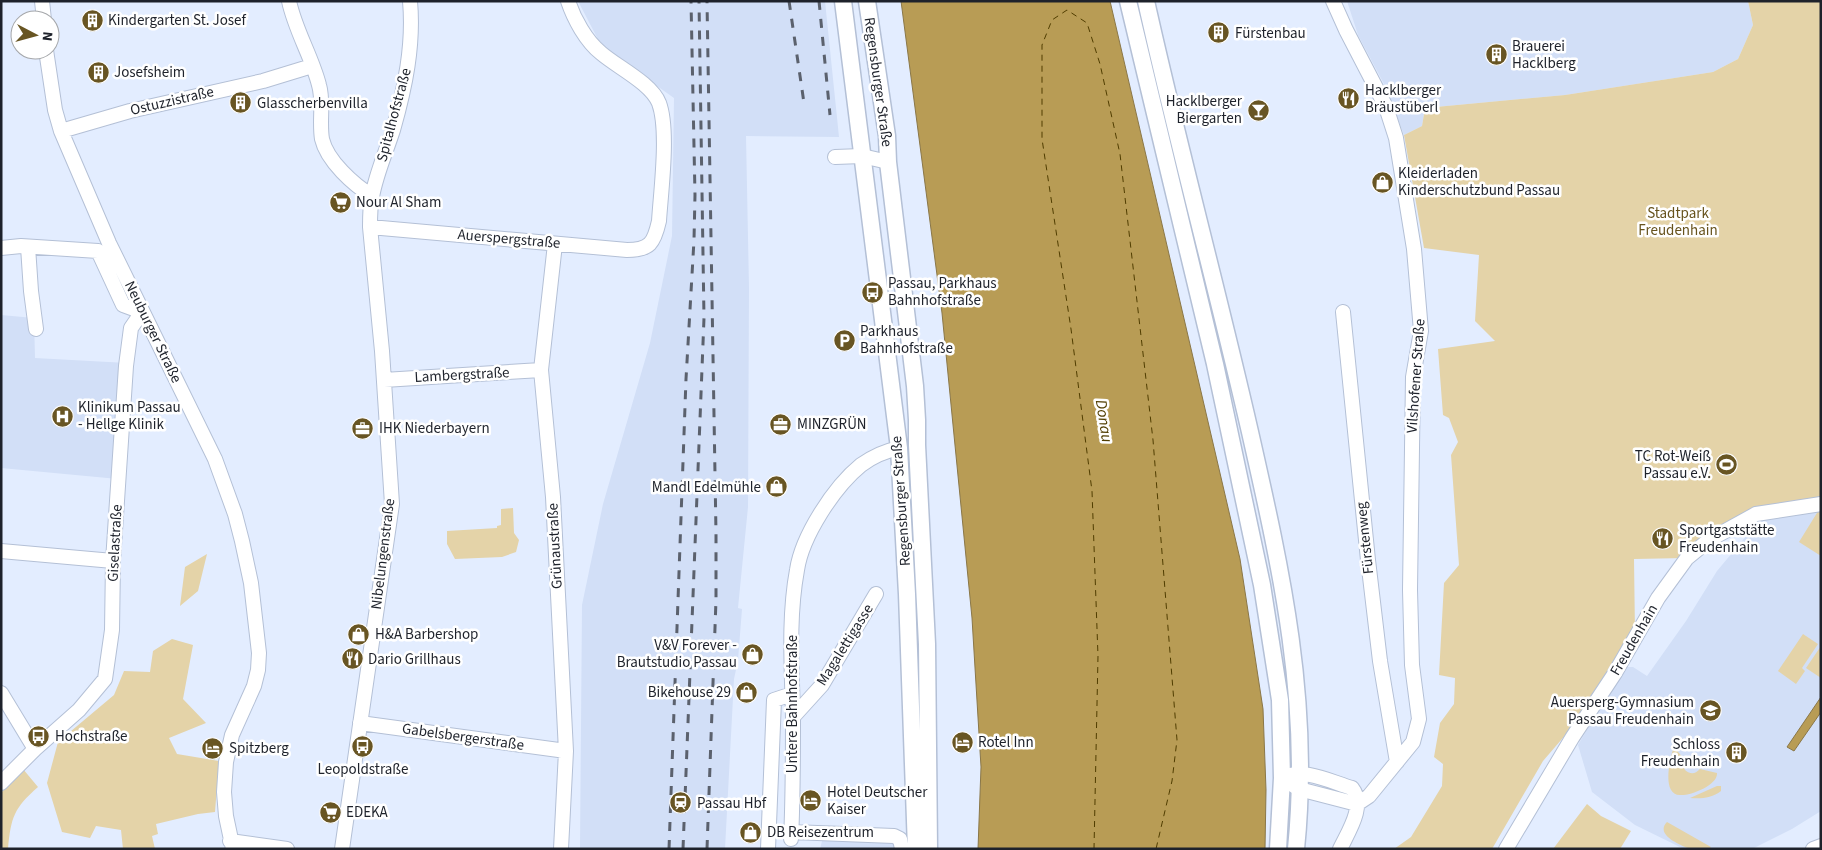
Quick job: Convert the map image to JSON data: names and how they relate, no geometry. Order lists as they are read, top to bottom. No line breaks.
{"streets":{"main road":["Regensburger Straße"],"street":["Ostuzzistraße","Spitalhofstraße","Auerspergstraße","Neuburger Straße","Lambergstraße","Vilshofener Straße","Fürstenweg","Giselastraße","Grünaustraße","Nibelungenstraße","Freudenhain","Magalettigasse","Untere Bahnhofstraße","Gabelsbergerstraße"]},"crossings":[["Regensburger Straße","Untere Bahnhofstraße"],["Ostuzzistraße","Neuburger Straße"],["Spitalhofstraße","Auerspergstraße"],["Spitalhofstraße","Nibelungenstraße"],["Auerspergstraße","Grünaustraße"],["Auerspergstraße","Nibelungenstraße"],["Neuburger Straße","Giselastraße"],["Lambergstraße","Grünaustraße"],["Lambergstraße","Nibelungenstraße"],["Vilshofener Straße","Fürstenweg"],["Grünaustraße","Gabelsbergerstraße"],["Nibelungenstraße","Gabelsbergerstraße"],["Magalettigasse","Untere Bahnhofstraße"]],"water":["Donau"],"parks":["Stadtpark Freudenhain"],"places":{"building":["Kindergarten St. Josef","Fürstenbau","Brauerei Hacklberg","Josefsheim","Glasscherbenvilla","Schloss Freudenhain"],"restaurant":["Hacklberger Bräustüberl","Sportgaststätte Freudenhain","Dario Grillhaus"],"bar":["Hacklberger Biergarten"],"shop":["Kleiderladen Kinderschutzbund Passau","Mandl Edelmühle","H&A Barbershop","V&V Forever - Brautstudio Passau","Bikehouse 29","DB Reisezentrum"],"supermarket":["Nour Al Sham","EDEKA"],"bus stop":["Passau, Parkhaus Bahnhofstraße","Hochstraße","Leopoldstraße"],"parking":["Parkhaus Bahnhofstraße"],"hospital":["Klinikum Passau - Hellge Klinik"],"office":["MINZGRÜN","IHK Niederbayern"],"sports":["TC Rot-Weiß Passau e.V."],"school or university":["Auersperg-Gymnasium Passau Freudenhain"],"hotel":["Rotel Inn","Spitzberg","Hotel Deutscher Kaiser"],"station":["Passau Hbf"]},"north":"right"}
